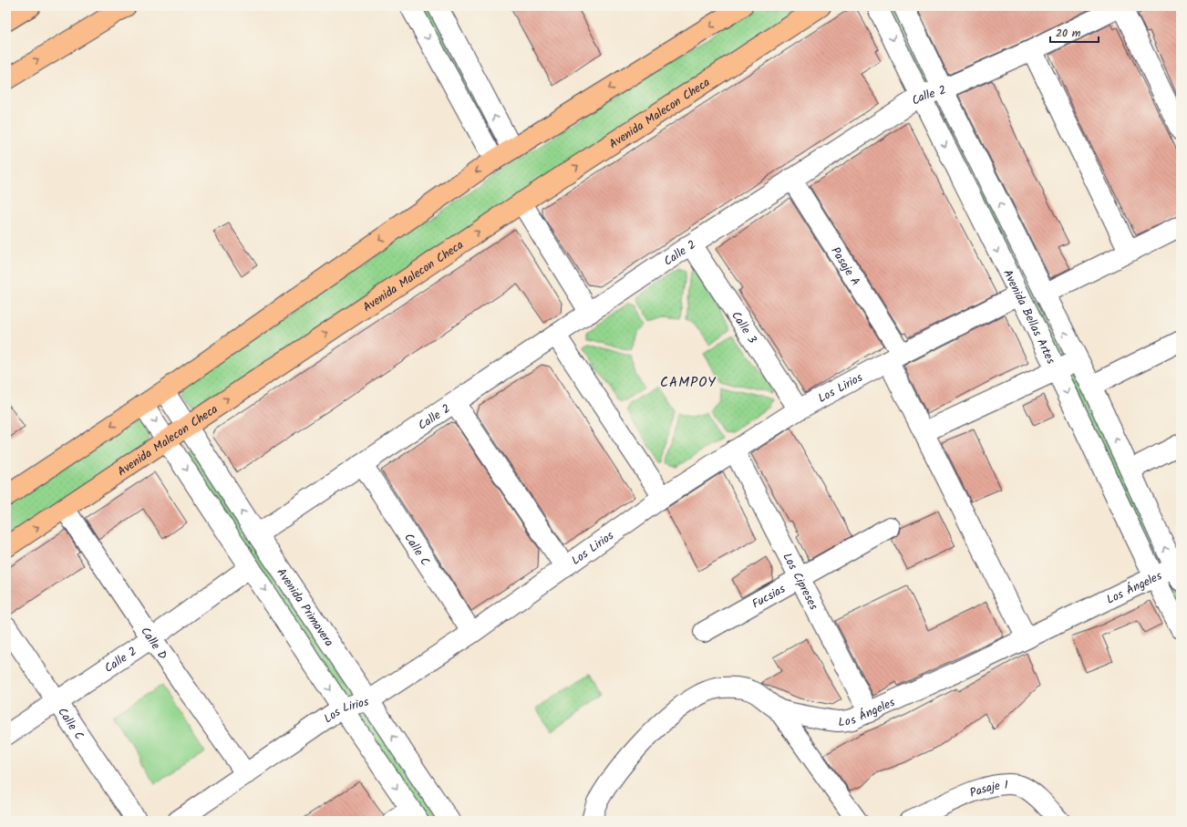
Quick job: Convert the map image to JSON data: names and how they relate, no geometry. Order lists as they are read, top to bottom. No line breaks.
{"streets":{"main road":["Avenida Malecon Checa"],"street":["Calle 2","Pasaje A","Avenida Bellas Artes","Calle 3","Los Lirios","Calle C","Los Cipreses","Los Ángeles","Fucsias","Avenida Primavera","Calle D","Pasaje 1"]},"crossings":[["Calle 2","Pasaje A"],["Calle 2","Avenida Bellas Artes"],["Calle 2","Calle 3"],["Calle 2","Calle C"],["Calle 2","Avenida Primavera"],["Calle 2","Calle D"],["Avenida Malecon Checa","Avenida Primavera"],["Avenida Malecon Checa","Calle D"],["Pasaje A","Los Lirios"],["Pasaje A","Los Ángeles"],["Avenida Bellas Artes","Los Lirios"],["Avenida Bellas Artes","Los Ángeles"],["Calle 3","Los Lirios"],["Los Lirios","Calle C"],["Los Lirios","Los Cipreses"],["Los Lirios","Avenida Primavera"],["Los Lirios","Calle D"],["Los Cipreses","Los Ángeles"],["Los Cipreses","Fucsias"]],"districts":["CAMPOY"],"scale_bar":"20 m"}
